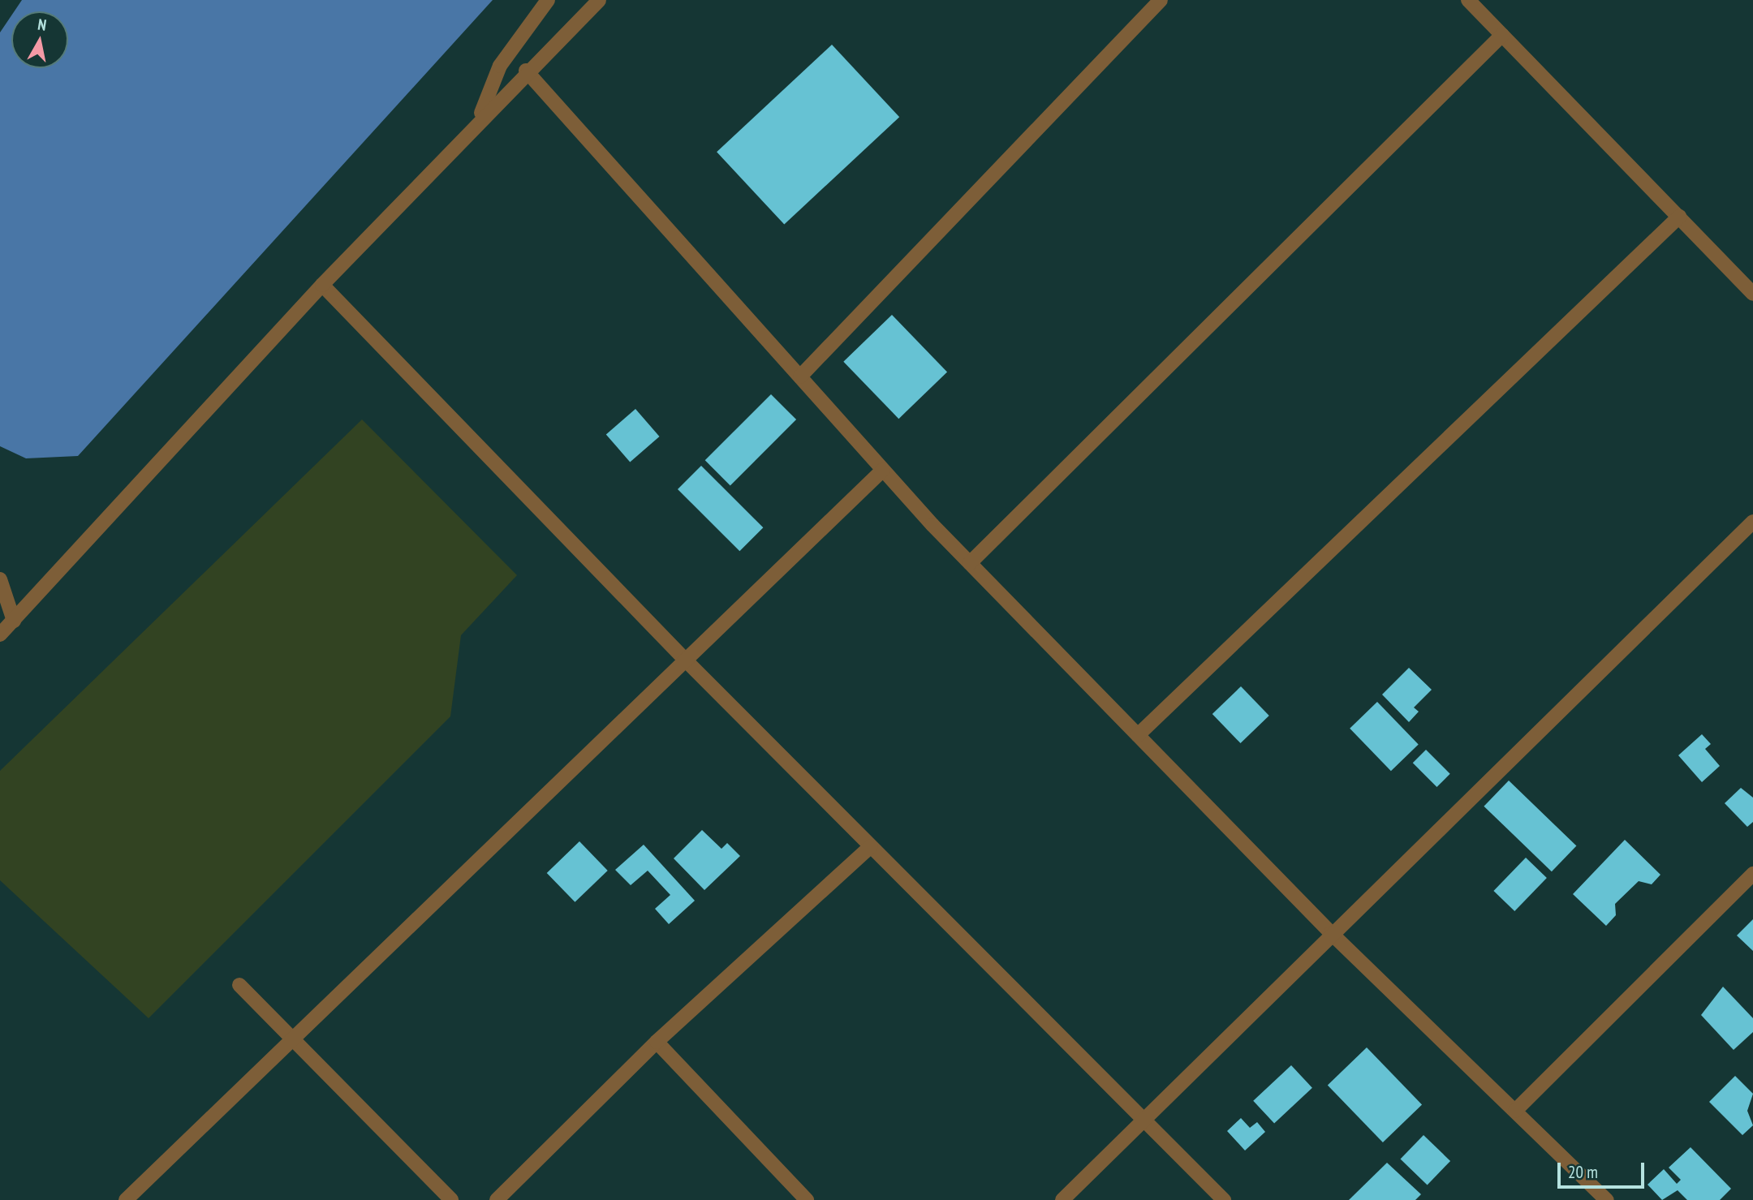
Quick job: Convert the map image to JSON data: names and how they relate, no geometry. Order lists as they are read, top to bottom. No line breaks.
{"scale_bar":"20 m","north":"top"}
